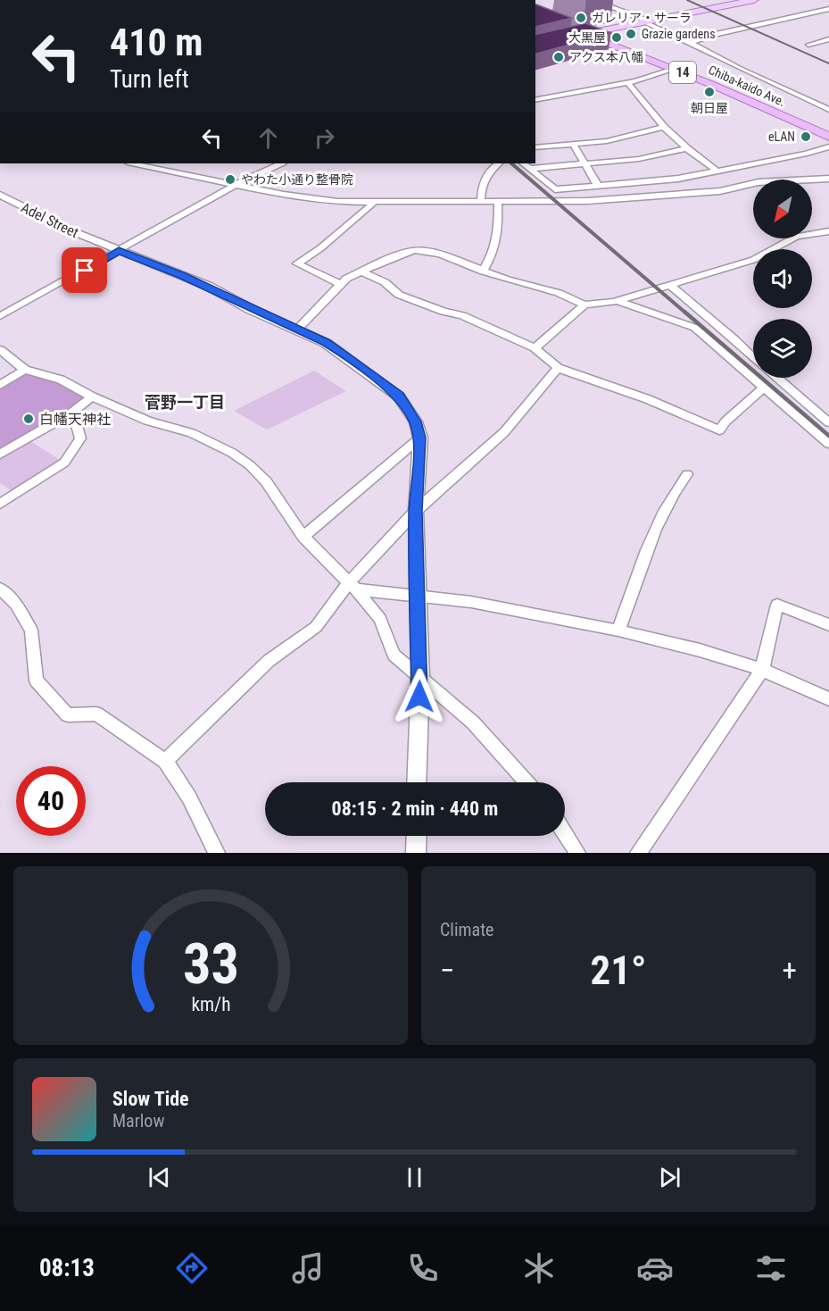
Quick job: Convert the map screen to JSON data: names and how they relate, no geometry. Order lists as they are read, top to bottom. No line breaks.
{"streets":{"highway":["14","Chiba-kaido Ave."],"street":["Adel Street"]},"districts":["菅野一丁目"],"places":["ガレリア・サーラ","Grazie gardens","大黒屋","アクス本八幡","朝日屋","eLAN","やわた小通り整骨院","白幡天神社"],"north":"bottom left","page":{"turn":["410 m","Turn left"],"limit":"40","trip":"08:15 · 2 min · 440 m","tile":"Climate","heat":["−","21°","+"],"song":["Slow Tide","Marlow"],"tabs":"08:13","gauge":["33","km/h"]}}
